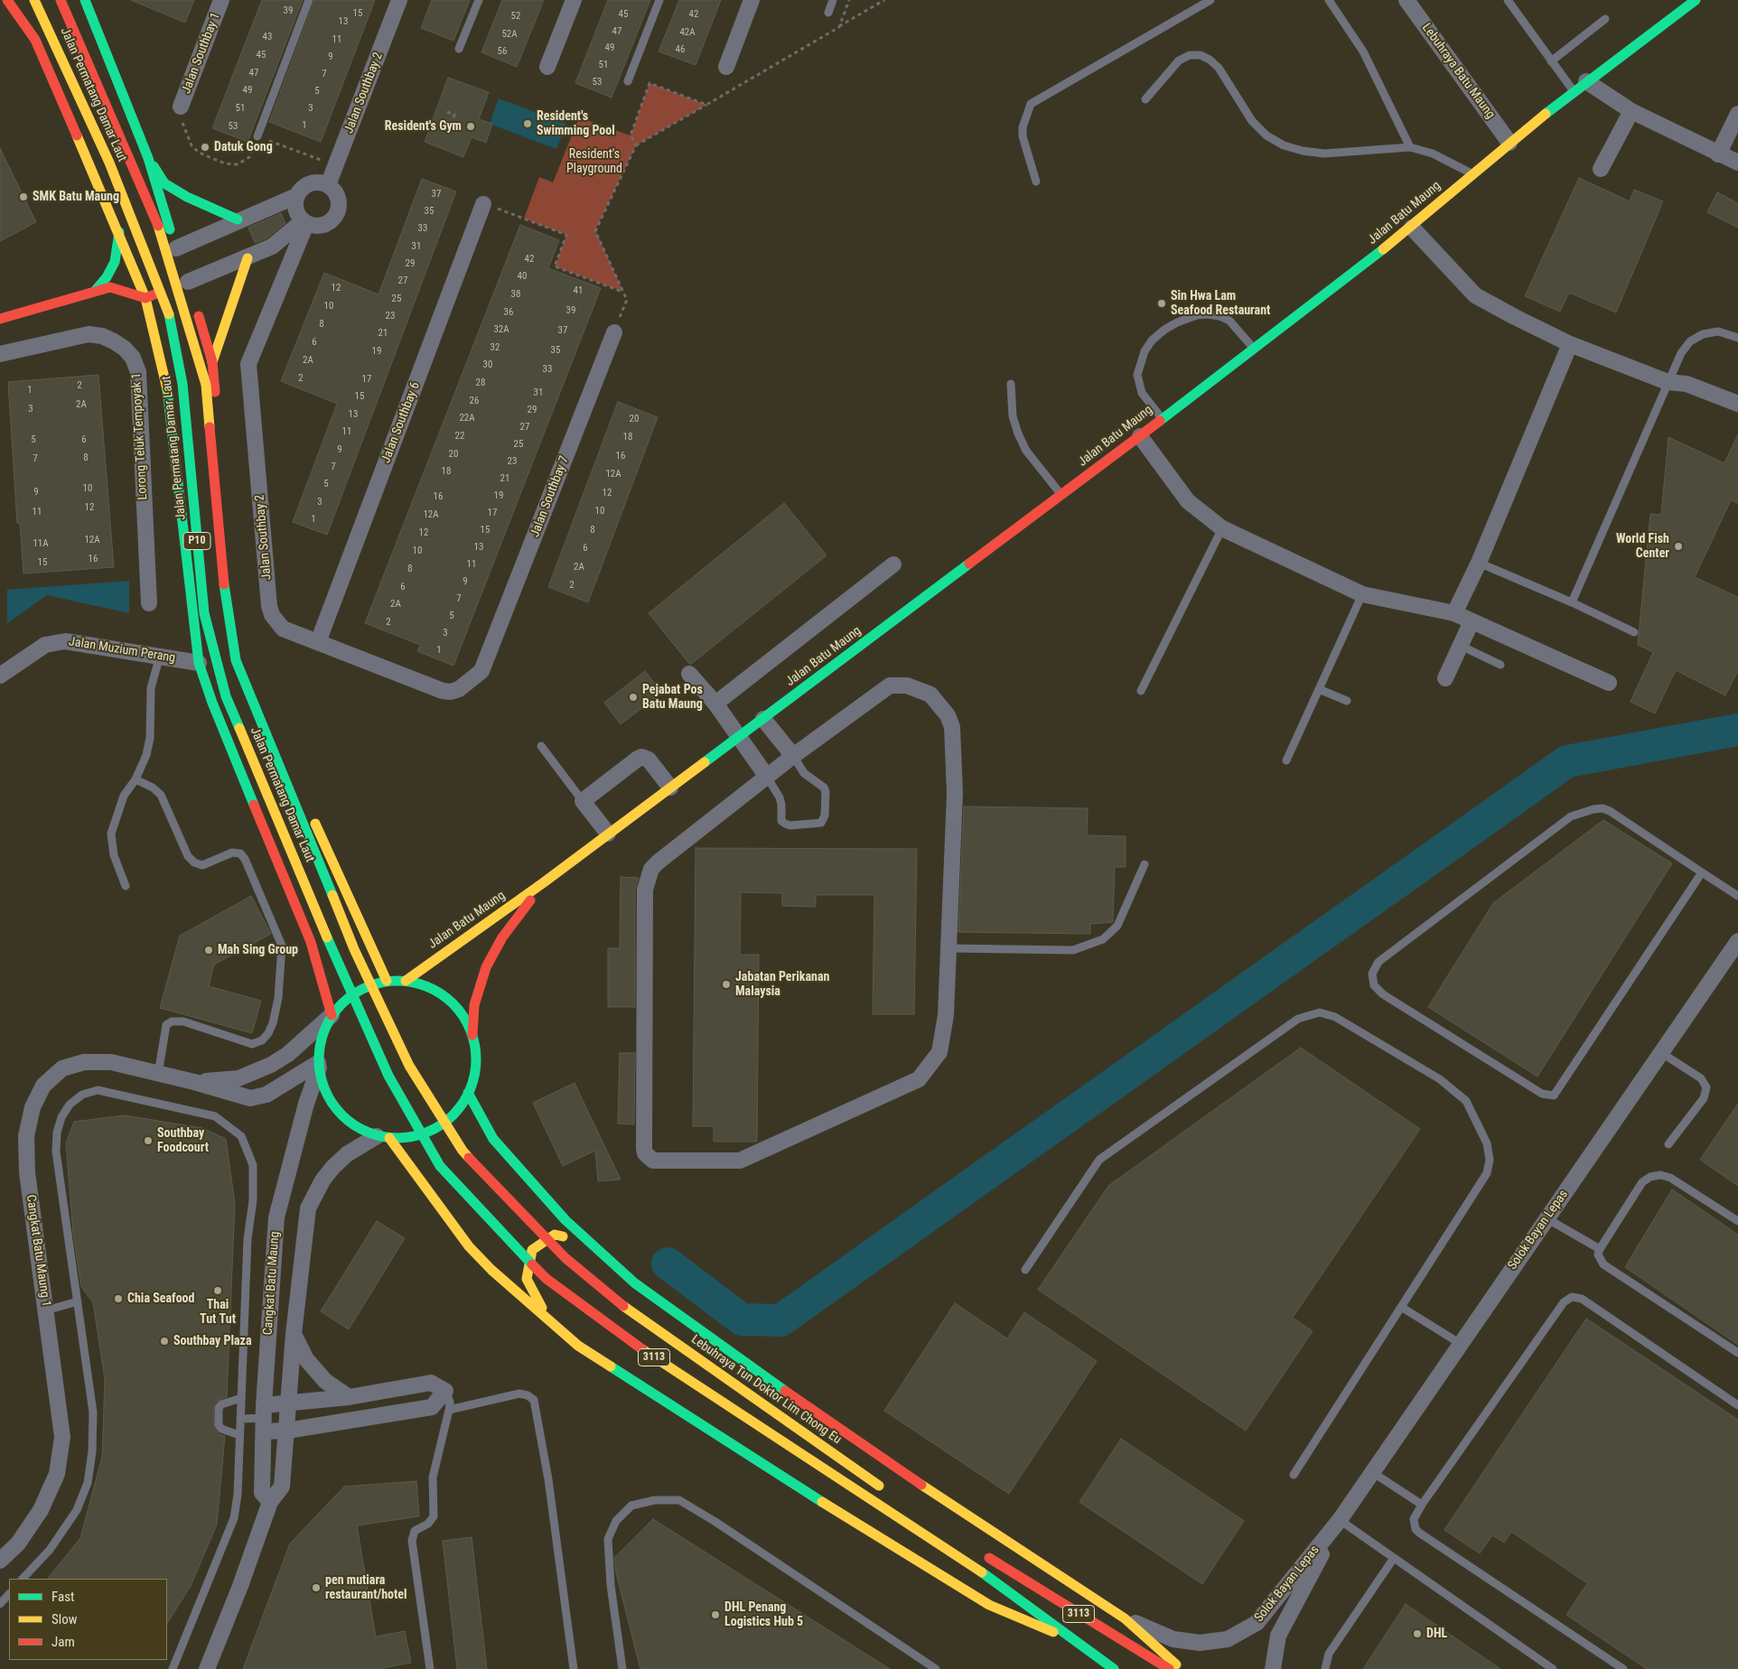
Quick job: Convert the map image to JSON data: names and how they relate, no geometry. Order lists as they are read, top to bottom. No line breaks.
{"streets":{"main road":["Jalan Permatang Damar Laut","Jalan Batu Maung","P10","3113","Lebuhraya Tun Doktor Lim Chong Eu"],"street":["Jalan Southbay 1","Lebuhraya Batu Maung","Jalan Southbay 2","Jalan Southbay 6","Lorong Teluk Tempoyak 1","Jalan Southbay 7","Jalan Muzium Perang","Solok Bayan Lepas","Cangkat Batu Maung 1","Cangkat Batu Maung"]},"crossings":[["Lebuhraya Batu Maung","Jalan Batu Maung"],["Jalan Southbay 2","Jalan Southbay 6"],["Jalan Southbay 2","Jalan Southbay 7"],["Jalan Permatang Damar Laut","3113"],["Jalan Permatang Damar Laut","Lebuhraya Tun Doktor Lim Chong Eu"],["Jalan Batu Maung","Cangkat Batu Maung 1"],["Jalan Batu Maung","Cangkat Batu Maung"],["Cangkat Batu Maung 1","Cangkat Batu Maung"]],"parks":["Resident's Playground"],"places":["Resident's Swimming Pool","Resident's Gym","Datuk Gong","SMK Batu Maung","Sin Hwa Lam Seafood Restaurant","World Fish Center","Pejabat Pos Batu Maung","Mah Sing Group","Jabatan Perikanan Malaysia","Southbay Foodcourt","Thai Tut Tut","Chia Seafood","Southbay Plaza","pen mutiara restaurant/hotel","DHL Penang Logistics Hub 5","DHL"],"house_numbers":["39","15","45","42","52","13","47","42A","52A","43","11","49","46","56","45","9","51","47","7","53","49","5","51","3","1","53","37","35","33","31","42","29","40","27","12","41","38","25","10","39","36","23","8","32A","37","21","6","32","35","19","2A","30","33","2","17","28","2","1","31","15","26","2A","3","29","13","22A","20","27","11","22","18","5","6","25","9","20","16","8","7","23","7","18","12A","21","5","10","9","12","19","16","3","12","10","11","17","12A","1","15","8","12","12A","11A","13","6","10","16","15","11","2A","8","9","2","6","7","2A","5","2","3","1"],"legend":["Fast","Slow","Jam"]}
